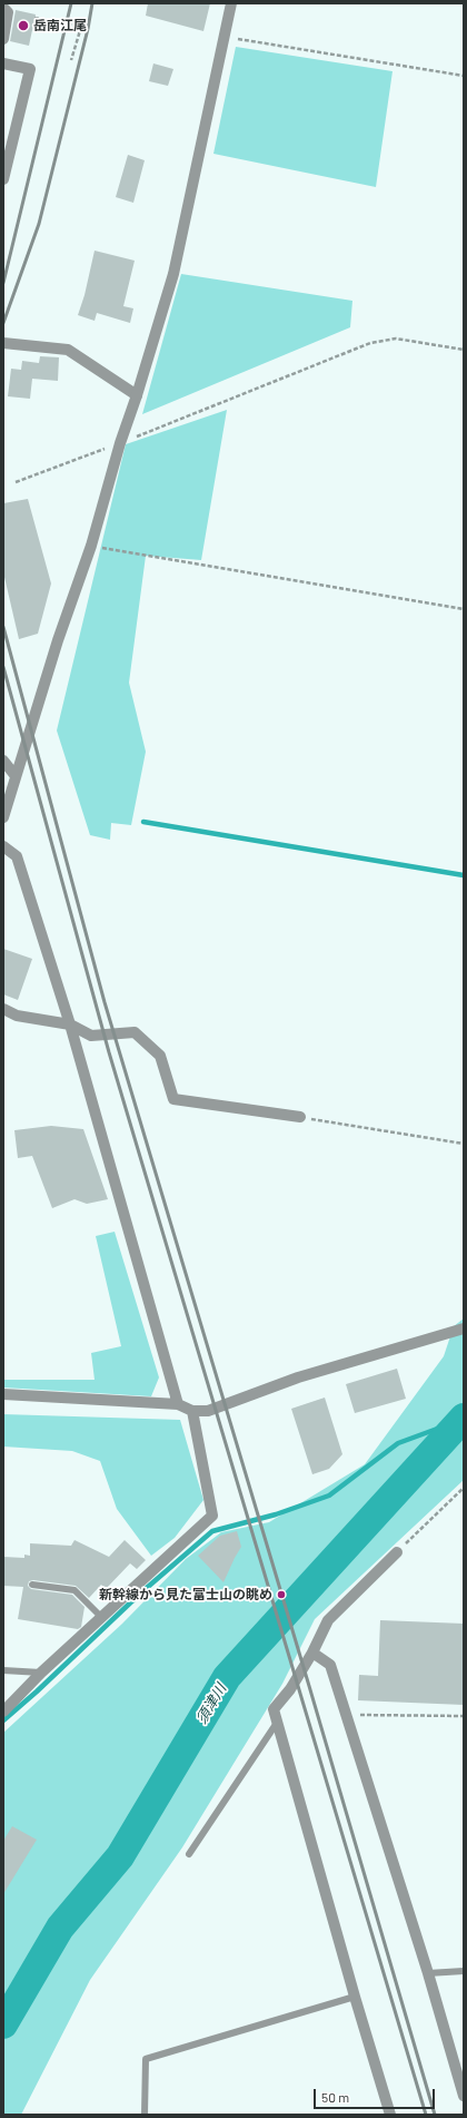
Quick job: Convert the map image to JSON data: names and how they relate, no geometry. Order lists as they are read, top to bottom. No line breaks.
{"water":["須津川"],"places":["岳南江尾","新幹線から見た富士山の眺め"],"scale_bar":"50 m"}
